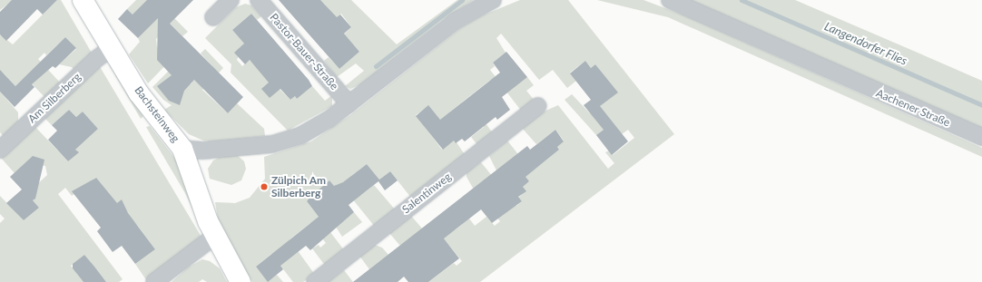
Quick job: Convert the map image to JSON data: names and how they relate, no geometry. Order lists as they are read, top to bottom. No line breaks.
{"streets":{"street":["Pastor-Bauer-Straße","Am Silberberg","Aachener Straße","Bachsteinweg","Salentinweg"]},"crossings":[["Am Silberberg","Bachsteinweg"]],"water":["Langendorfer Flies"],"places":["Zülpich Am Silberberg"]}
